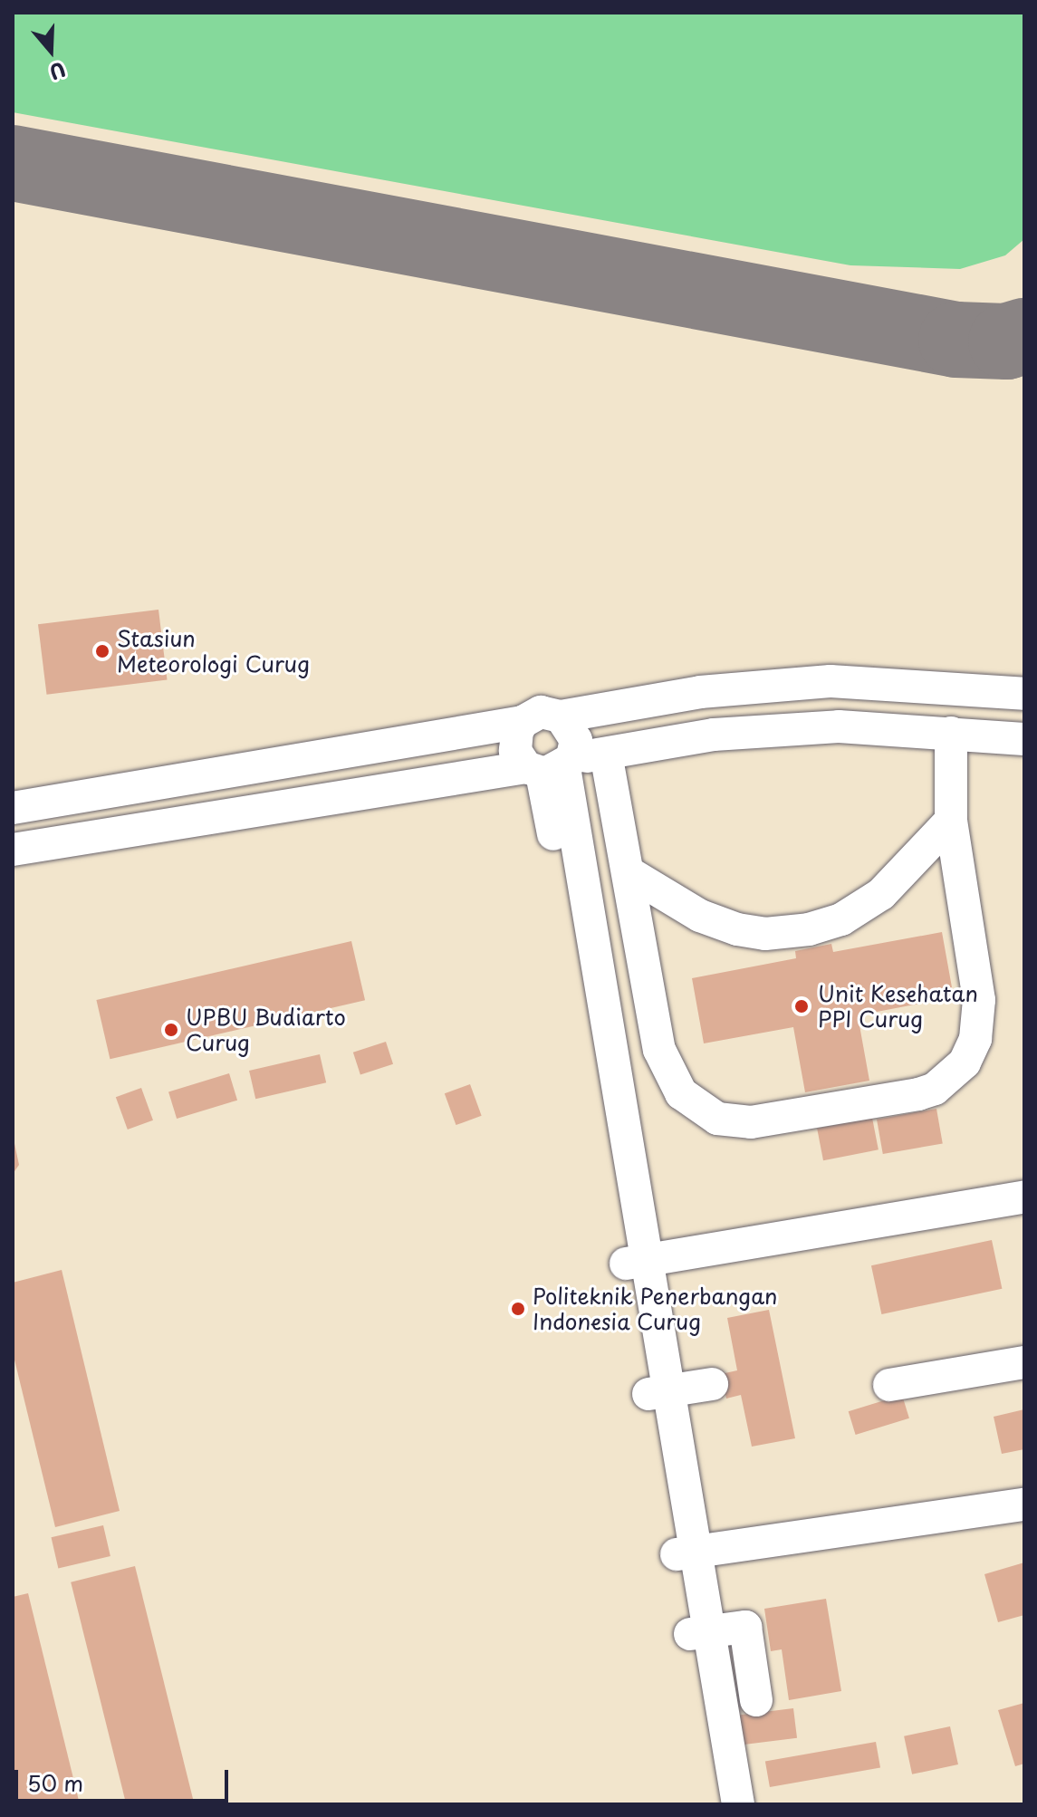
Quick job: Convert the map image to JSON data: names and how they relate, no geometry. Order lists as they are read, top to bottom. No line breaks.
{"places":["Stasiun Meteorologi Curug","Unit Kesehatan PPI Curug","UPBU Budiarto Curug","Politeknik Penerbangan Indonesia Curug"],"scale_bar":"50 m","north":"bottom"}
